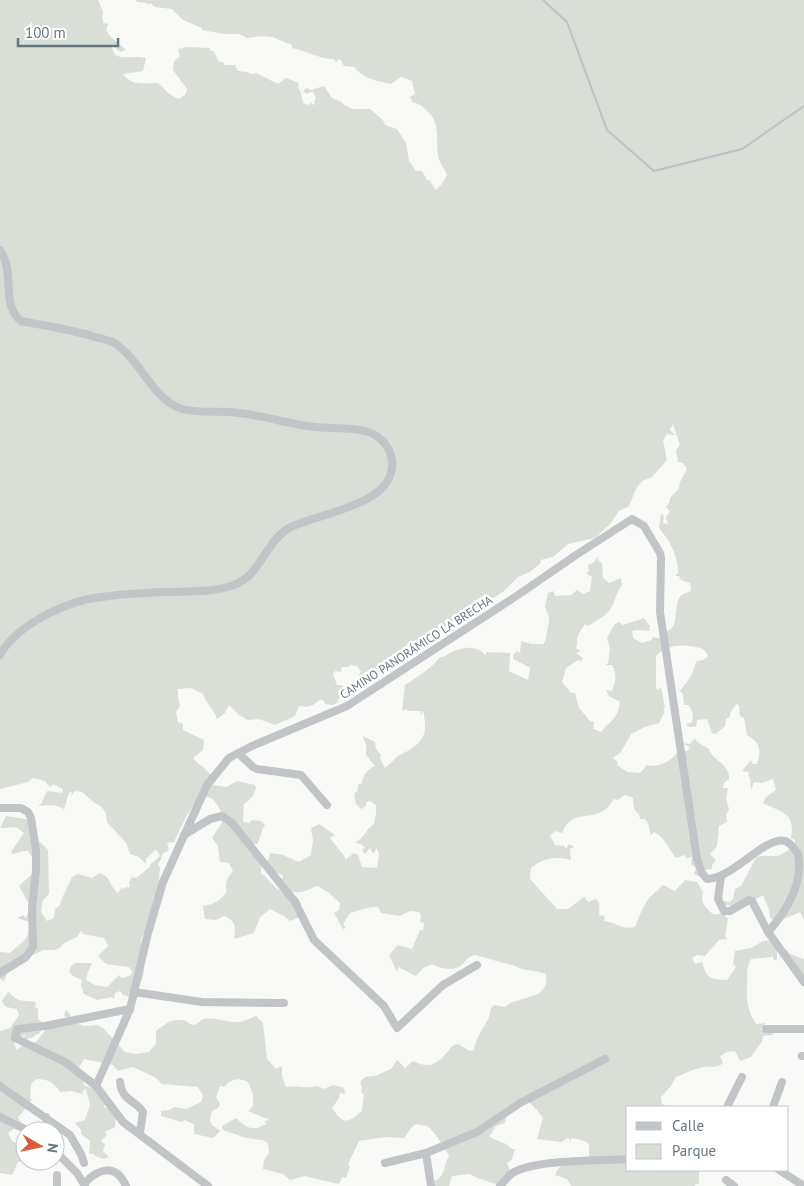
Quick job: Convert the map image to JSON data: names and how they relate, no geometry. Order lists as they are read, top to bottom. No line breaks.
{"streets":{"street":["CAMINO PANORÁMICO LA BRECHA"]},"legend":["Calle","Parque"],"scale_bar":"100 m","north":"right"}
